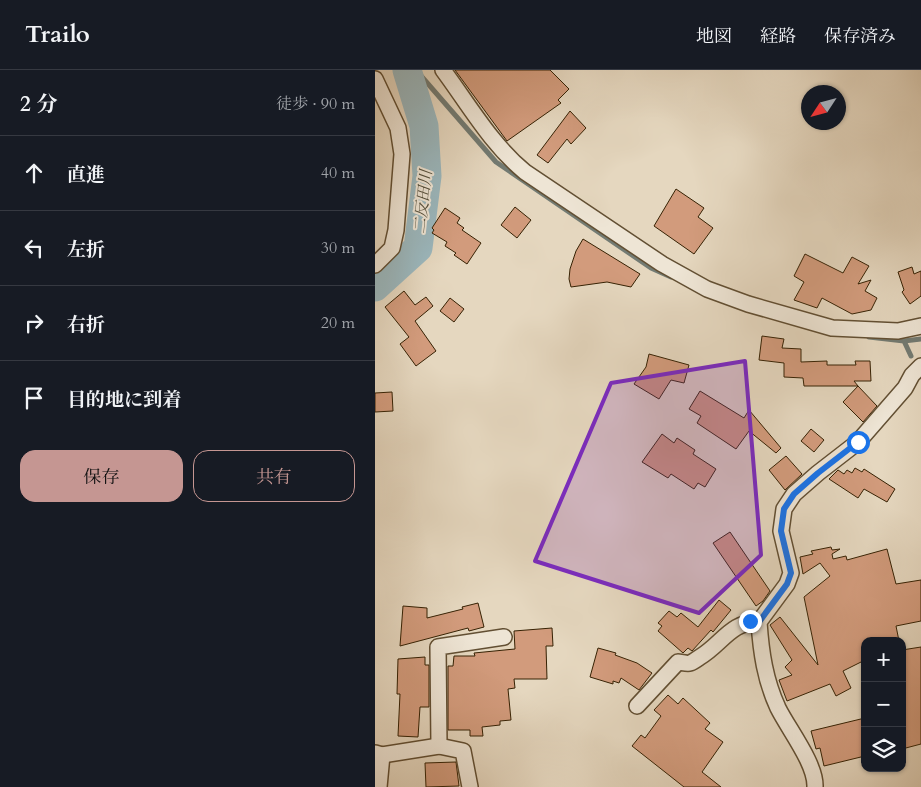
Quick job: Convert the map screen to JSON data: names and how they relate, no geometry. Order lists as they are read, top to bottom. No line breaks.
{"water":["二反田川"],"north":"bottom left","page":{"header":"Trailo","nav":["地図","経路","保存済み"],"heading":["2 分","徒歩 · 90 m"],"list":[["直進","40 m"],["左折","30 m"],["右折","20 m"],"目的地に到着"],"buttons":["保存","共有"],"map_buttons":["+","−"]}}
